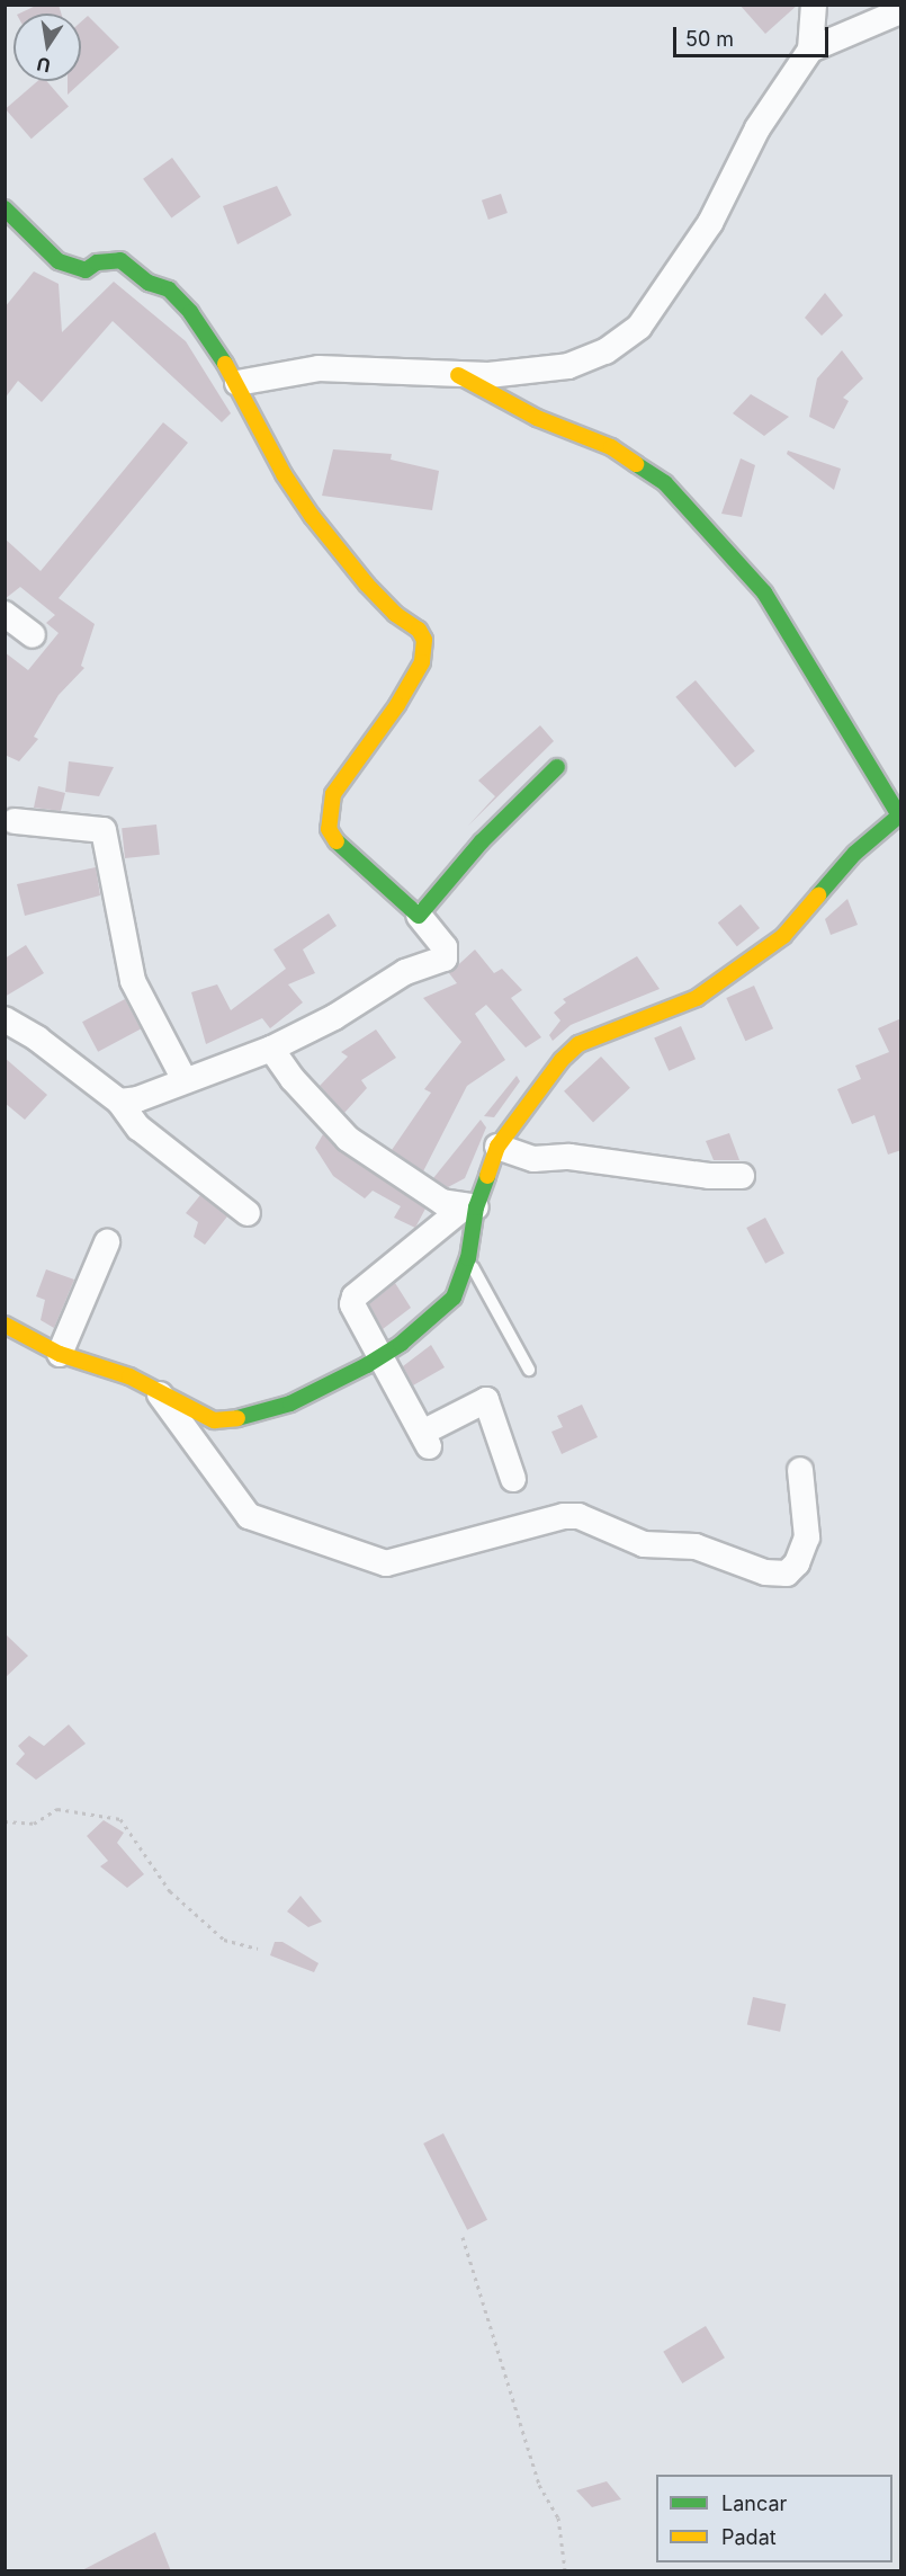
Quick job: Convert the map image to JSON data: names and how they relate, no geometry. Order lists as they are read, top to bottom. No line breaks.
{"legend":["Lancar","Padat"],"scale_bar":"50 m","north":"bottom"}
